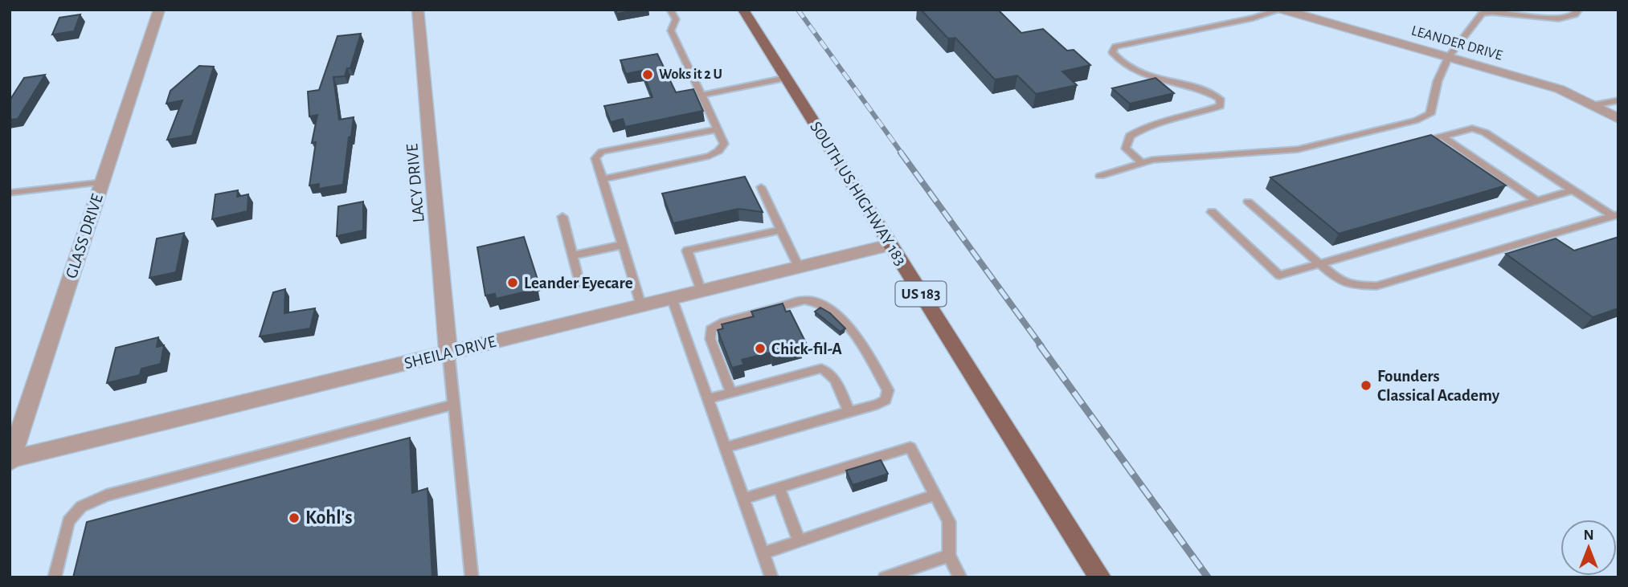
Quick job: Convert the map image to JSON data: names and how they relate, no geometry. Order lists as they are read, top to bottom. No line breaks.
{"streets":{"main road":["SOUTH US HIGHWAY 183","US 183"],"street":["LEANDER DRIVE","LACY DRIVE","GLASS DRIVE","SHEILA DRIVE"]},"crossings":[["LACY DRIVE","SHEILA DRIVE"],["SOUTH US HIGHWAY 183","SHEILA DRIVE"],["GLASS DRIVE","SHEILA DRIVE"]],"places":["Woks it 2 U","Leander Eyecare","Chick-fil-A","Founders Classical Academy","Kohl's"],"north":"top"}
